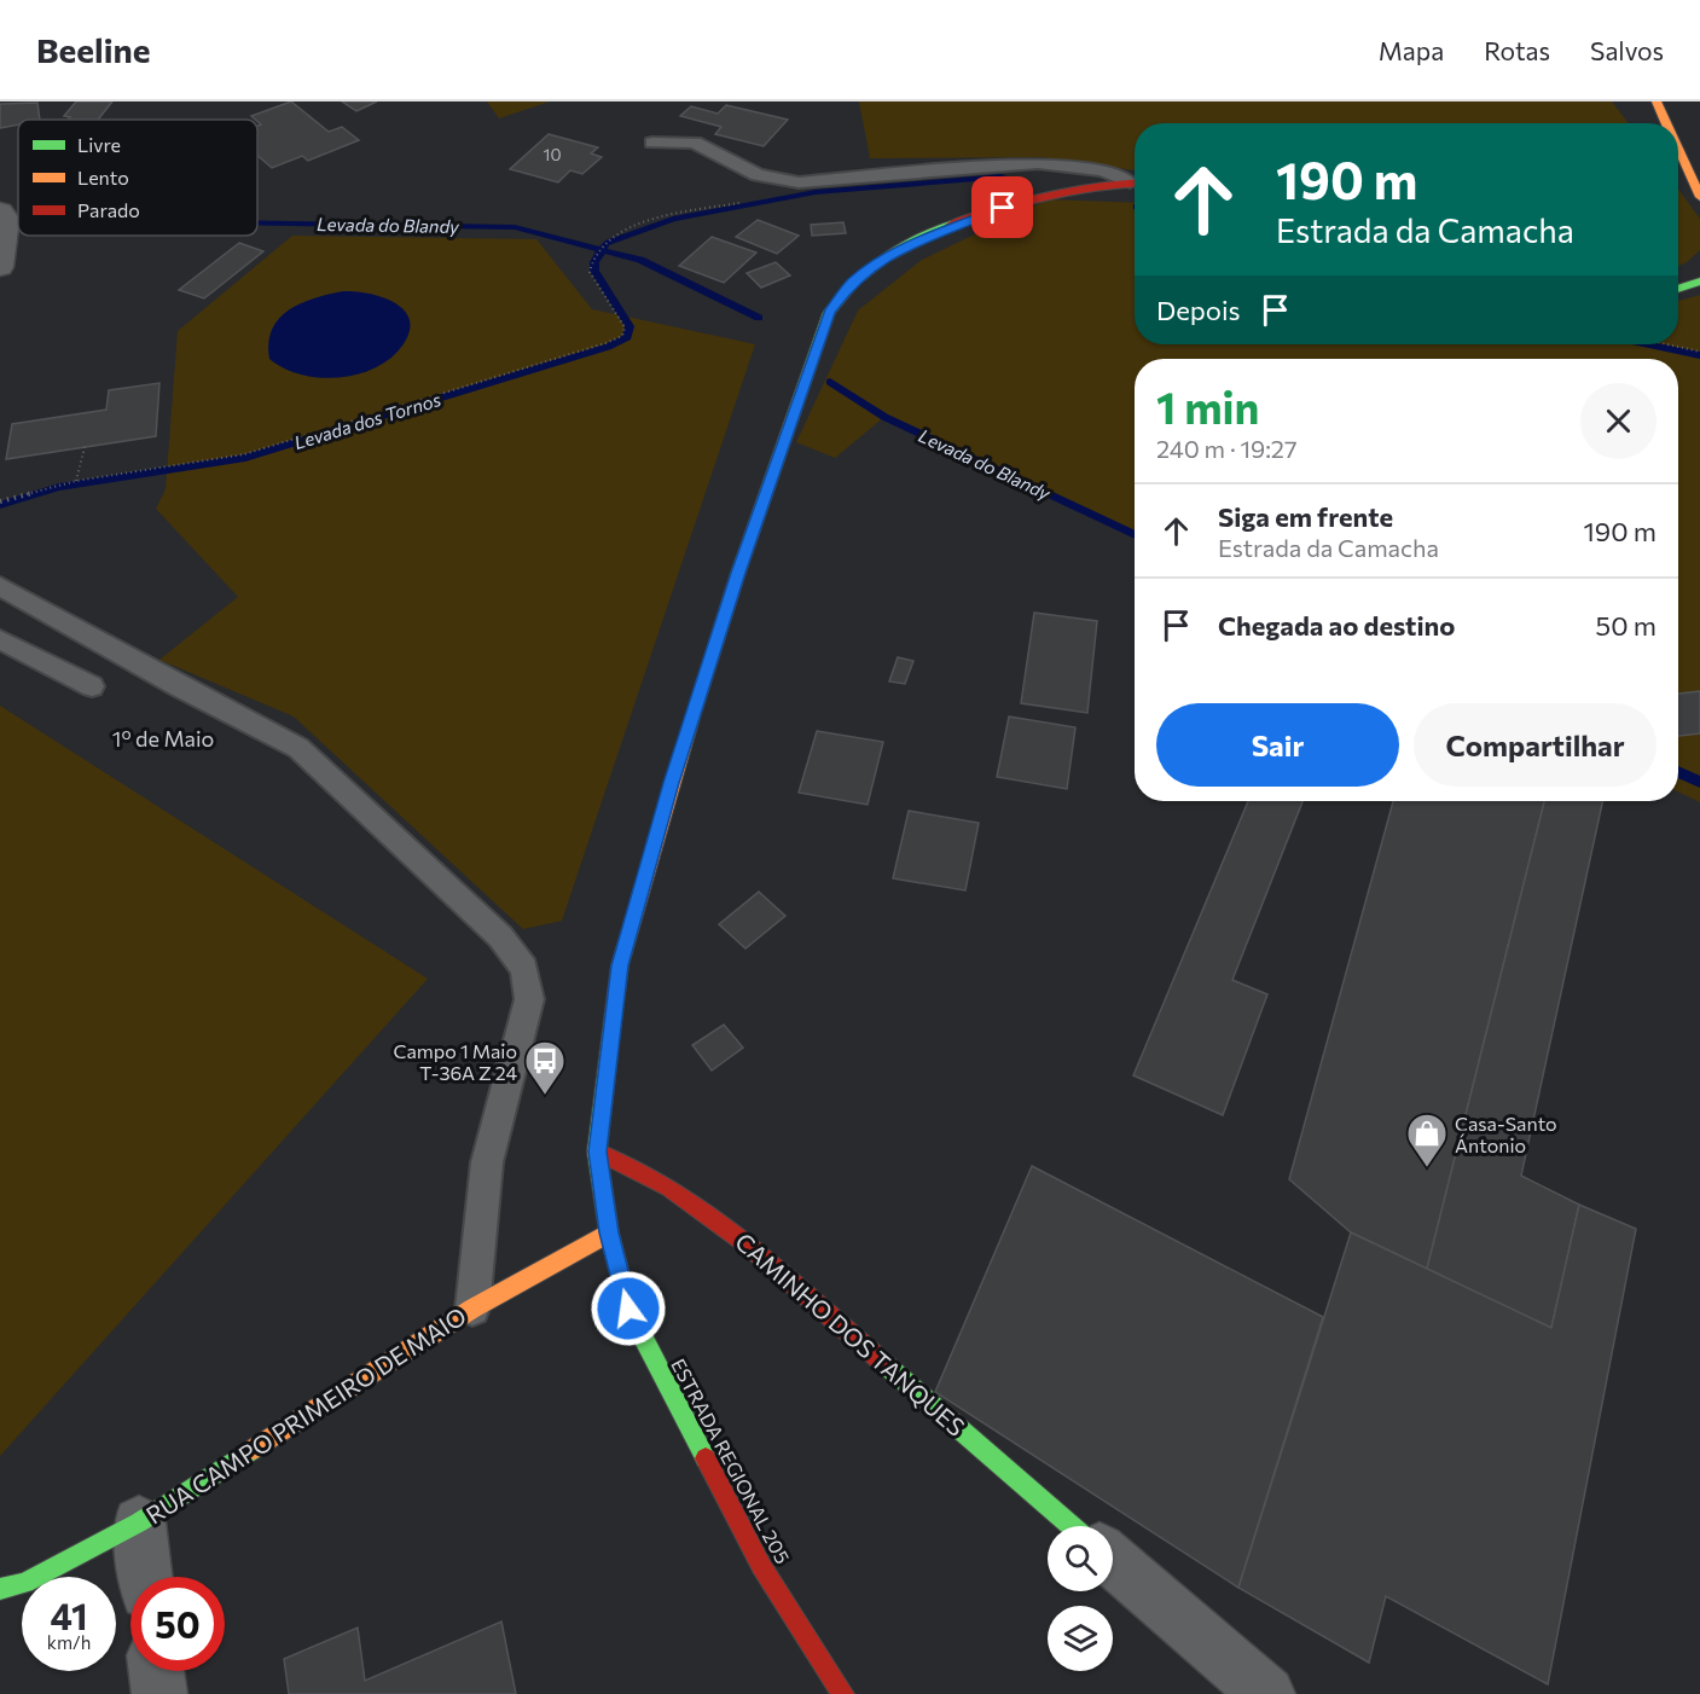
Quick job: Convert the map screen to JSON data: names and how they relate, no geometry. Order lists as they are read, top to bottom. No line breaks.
{"streets":{"main road":["CAMINHO DOS TANQUES","RUA CAMPO PRIMEIRO DE MAIO","ESTRADA REGIONAL 205"]},"crossings":[["CAMINHO DOS TANQUES","ESTRADA REGIONAL 205"],["RUA CAMPO PRIMEIRO DE MAIO","ESTRADA REGIONAL 205"]],"districts":["1º de Maio"],"water":["Levada do Blandy","Levada dos Tornos"],"places":{"bus stop":["Campo 1 Maio T-36A Z 24"],"shop":["Casa-Santo Ántonio"]},"house_numbers":["10"],"legend":["Livre","Lento","Parado"],"page":{"header":"Beeline","nav":["Mapa","Rotas","Salvos"],"turn":["190 m","Estrada da Camacha"],"then":"Depois","heading":["1 min","240 m · 19:27"],"list":[{"name":"Siga em frente","note":"Estrada da Camacha","value":"190 m"},{"name":"Chegada ao destino","value":"50 m"}],"buttons":["Sair","Compartilhar"],"speed":"41 km/h","limit":"50"}}
